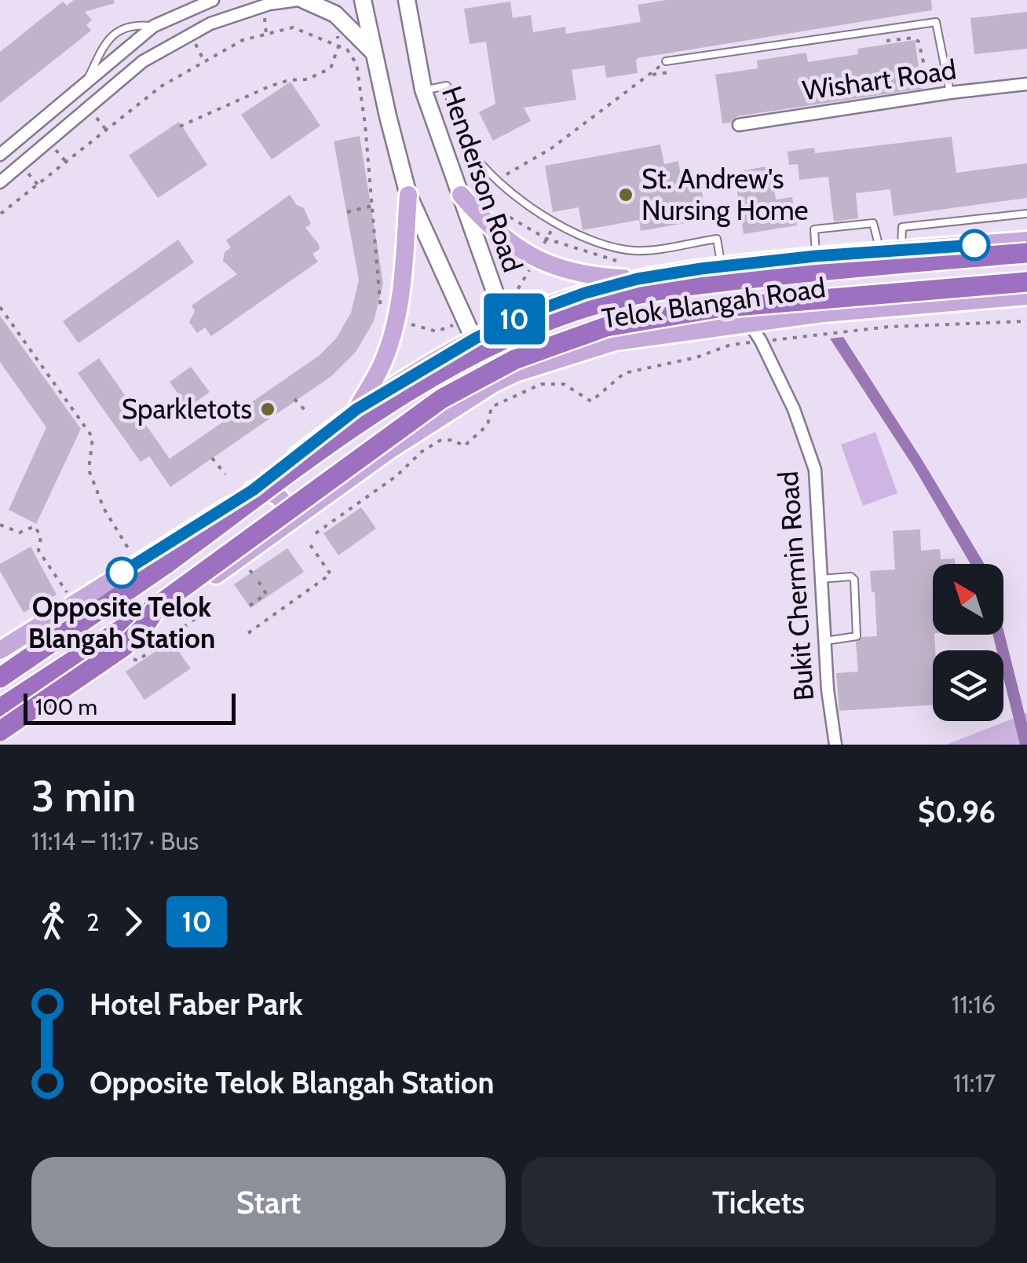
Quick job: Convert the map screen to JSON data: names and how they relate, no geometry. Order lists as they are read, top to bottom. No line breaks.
{"streets":{"main road":["Henderson Road","Telok Blangah Road"],"street":["Wishart Road","Bukit Chermin Road"]},"crossings":[["Henderson Road","Telok Blangah Road"],["Telok Blangah Road","Bukit Chermin Road"]],"places":["St. Andrew's Nursing Home","Sparkletots","Opposite Telok Blangah Station"],"lines":["bus line 10"],"scale_bar":"100 m","north":"top left","page":{"on_map":"10","scale":"100 m","heading":["3 min","11:14 – 11:17 · Bus","$0.96"],"legs":["2","10"],"list":[{"name":"Hotel Faber Park","value":"11:16"},{"name":"Opposite Telok Blangah Station","value":"11:17"}],"buttons":["Start","Tickets"]}}
